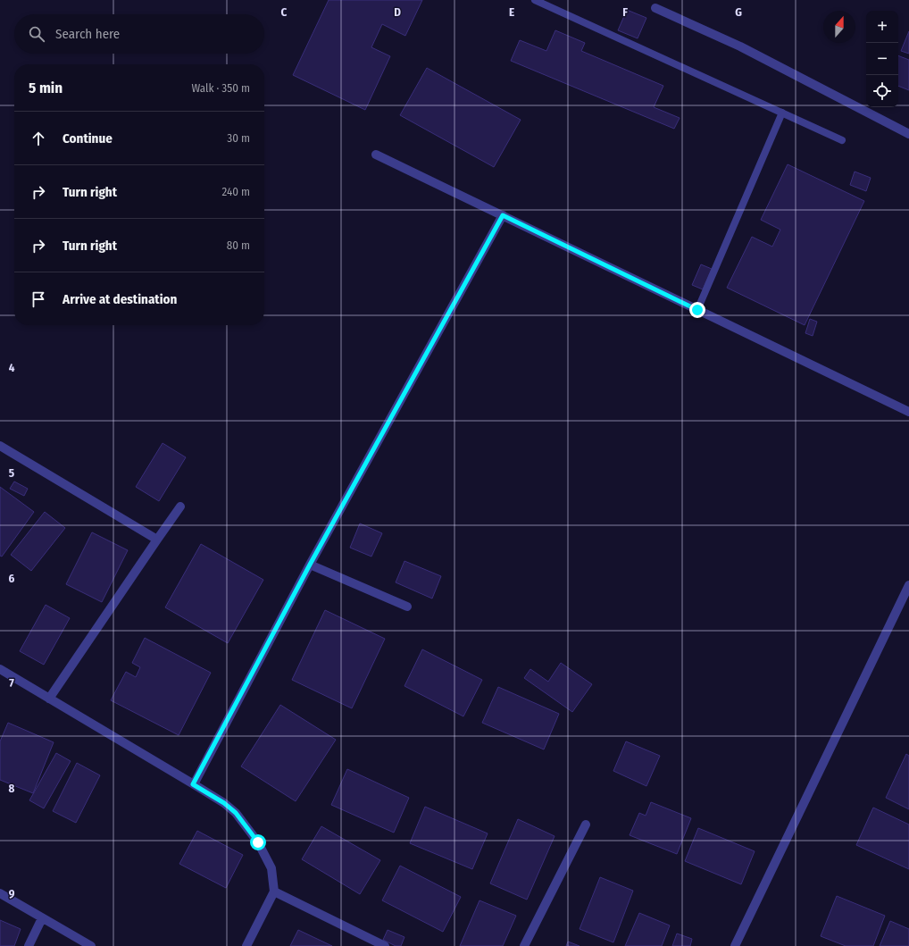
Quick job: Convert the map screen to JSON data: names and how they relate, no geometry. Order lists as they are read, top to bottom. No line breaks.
{"north":"top","page":{"map_buttons":["+","−"],"search":"Search here","heading":["5 min","Walk · 350 m"],"list":[["Continue","30 m"],["Turn right","240 m"],["Turn right","80 m"],"Arrive at destination"]},"grid":{"columns":["C","D","E","F","G"],"rows":["4","5","6","7","8","9"]}}
